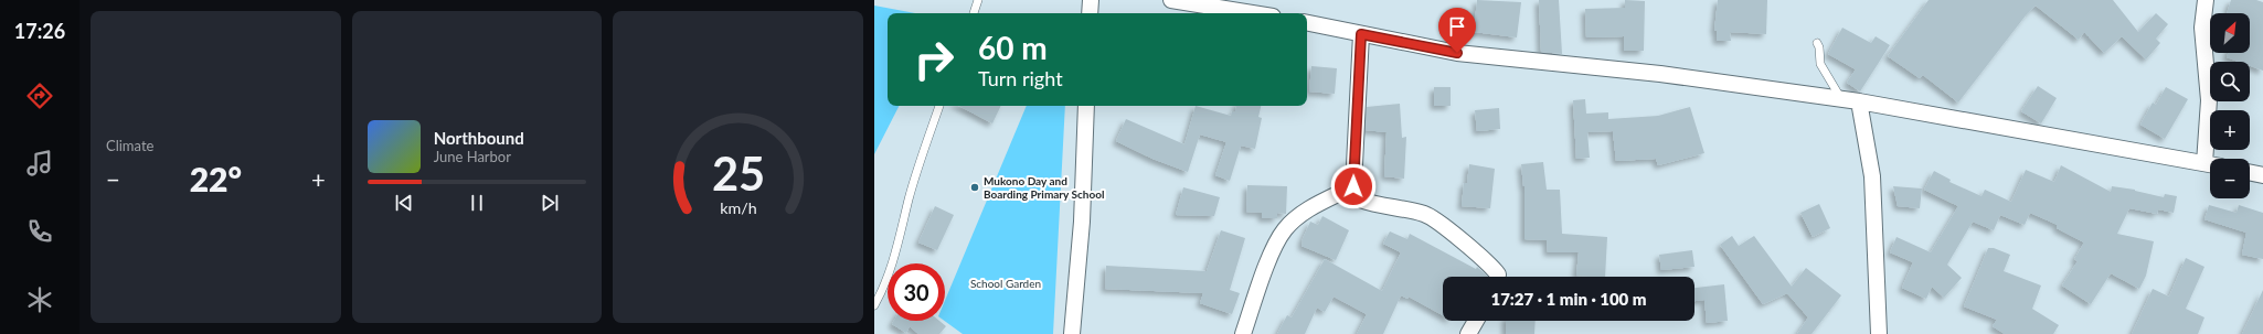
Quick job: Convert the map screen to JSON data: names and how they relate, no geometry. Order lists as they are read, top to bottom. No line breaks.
{"parks":["School Garden"],"places":["Mukono Day and Boarding Primary School"],"north":"top right","page":{"tabs":"17:26","tile":"Climate","map_buttons":["+","−"],"turn":["60 m","Turn right"],"song":["Northbound","June Harbor"],"heat":["−","22°","+"],"limit":"30","trip":"17:27 · 1 min · 100 m","gauge":["25","km/h"]}}
